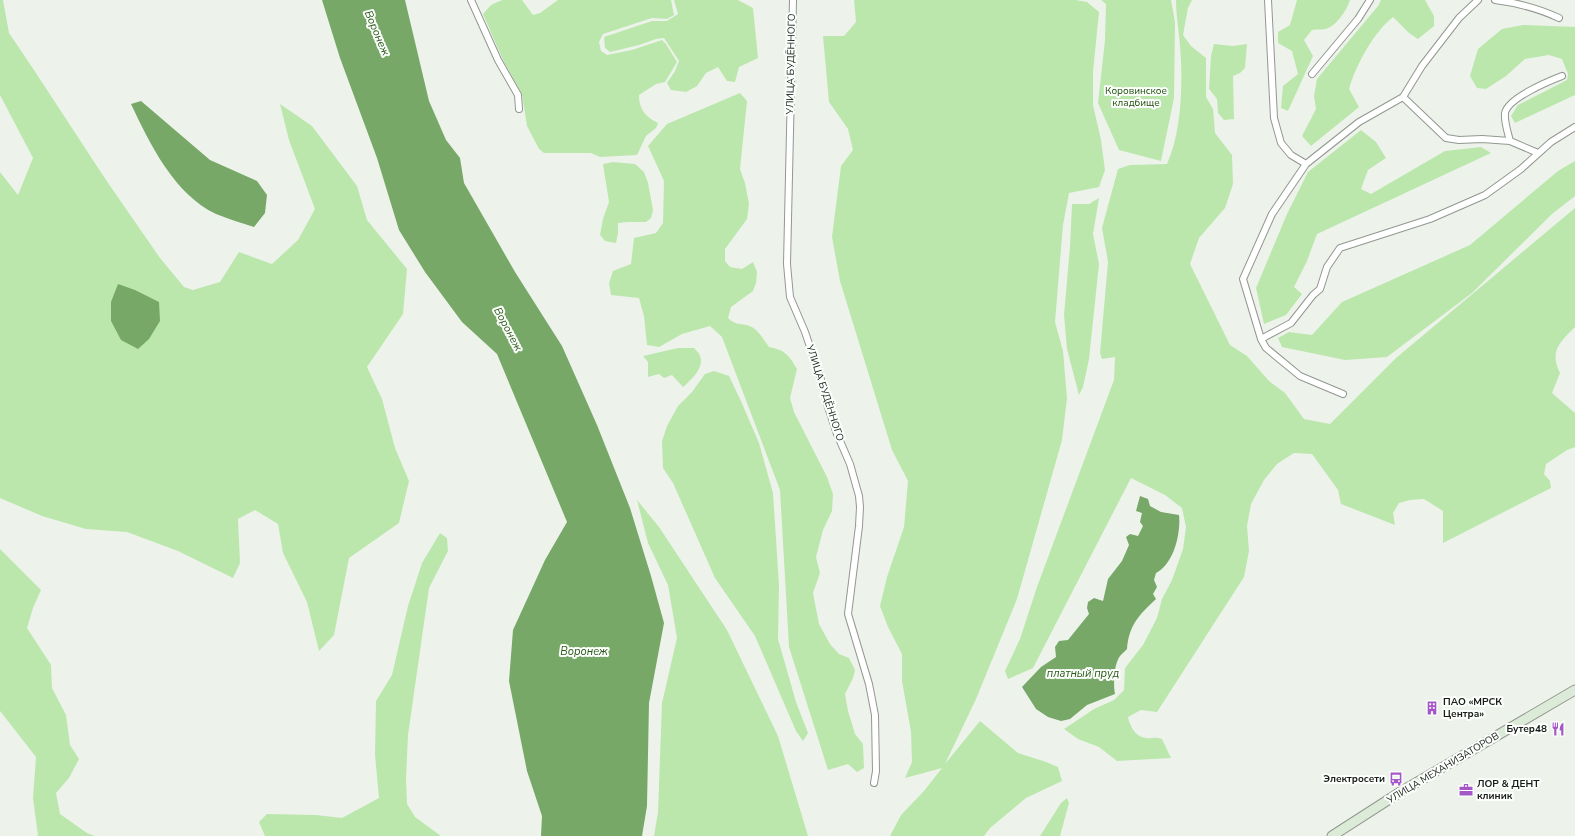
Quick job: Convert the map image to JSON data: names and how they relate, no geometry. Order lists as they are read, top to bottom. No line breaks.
{"streets":{"main road":["УЛИЦА МЕХАНИЗАТОРОВ"],"street":["УЛИЦА БУДЁННОГО"]},"water":["Воронеж","платный пруд"],"parks":["Коровинское кладбище"],"places":{"building":["ПАО «МРСК Центра»"],"restaurant":["Бутер48"],"bus stop":["Электросети"],"office":["ЛОР & ДЕНТ клиник"]}}
